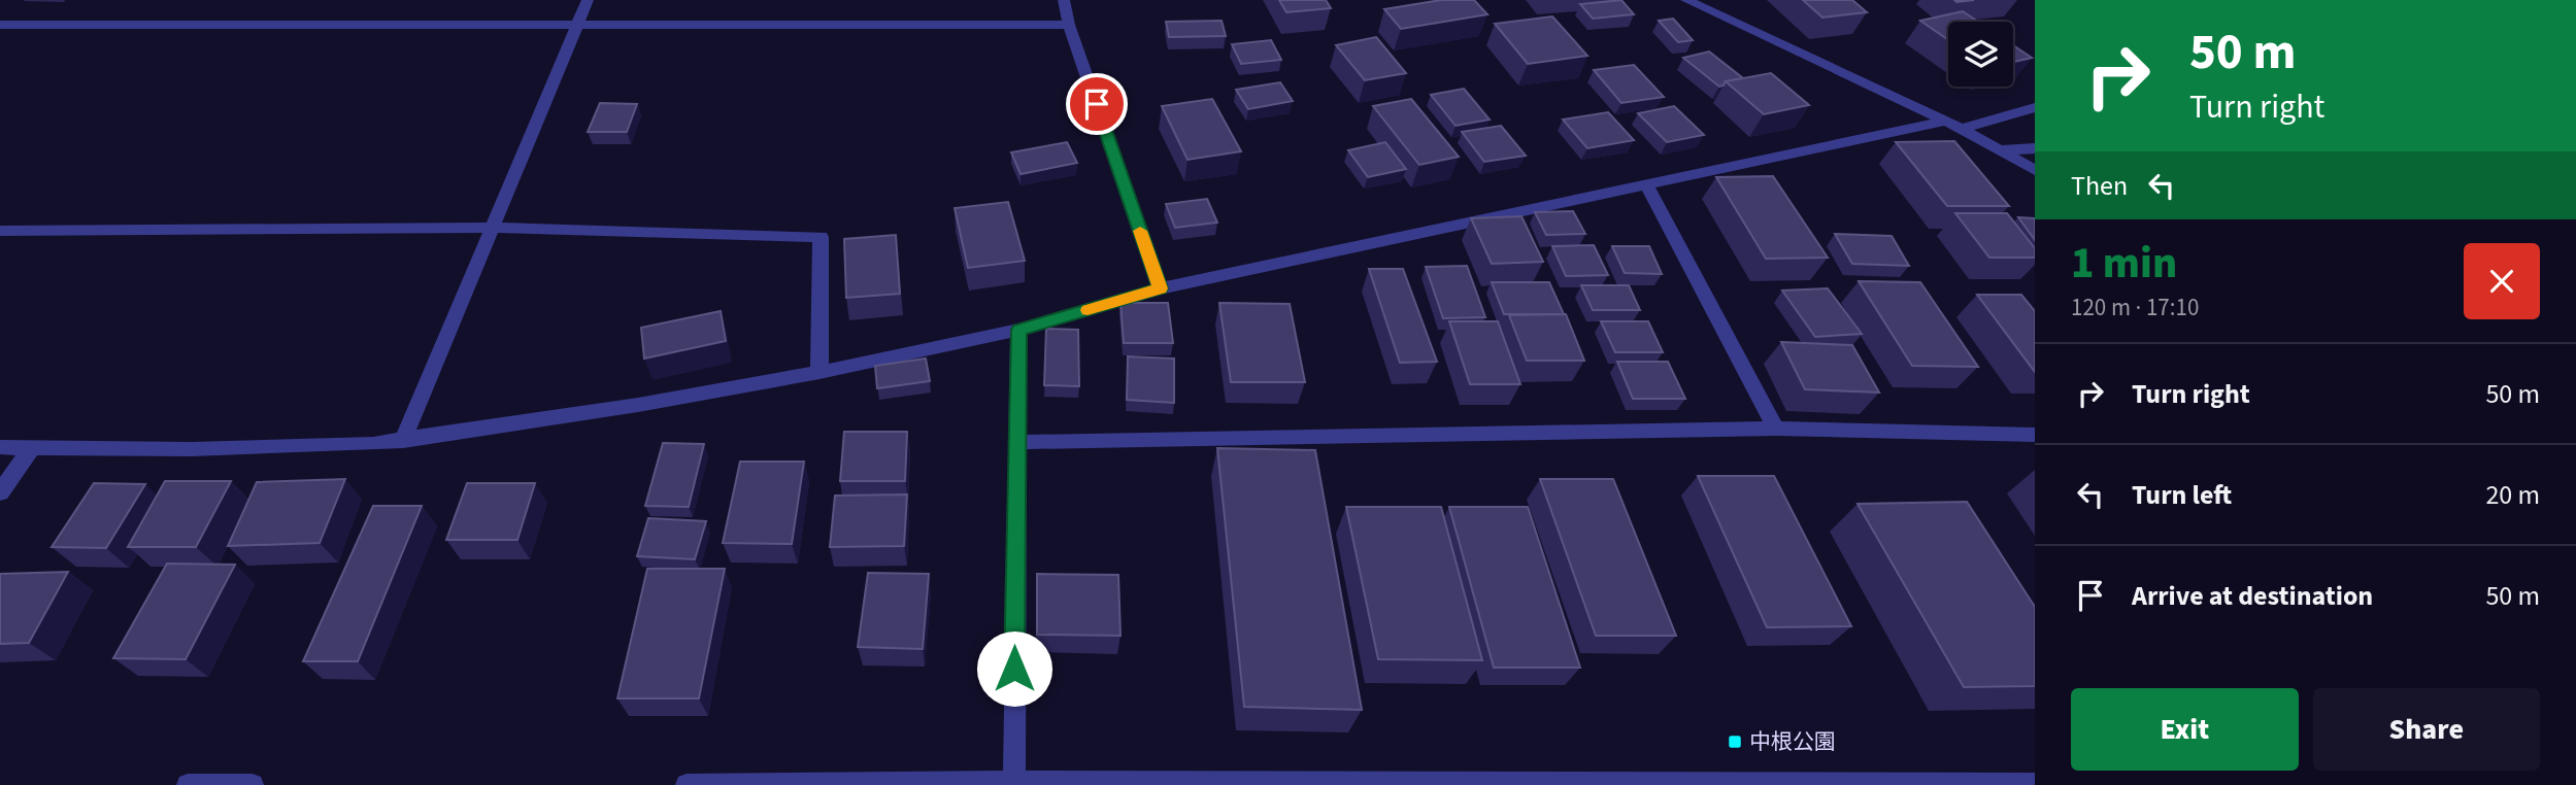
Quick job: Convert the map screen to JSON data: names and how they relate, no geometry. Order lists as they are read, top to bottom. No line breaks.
{"places":{"transit":["中根公園"]},"page":{"turn":["50 m","Turn right"],"then":"Then","heading":["1 min","120 m · 17:10"],"list":[{"name":"Turn right","value":"50 m"},{"name":"Turn left","value":"20 m"},{"name":"Arrive at destination","value":"50 m"}],"buttons":["Exit","Share"]}}
